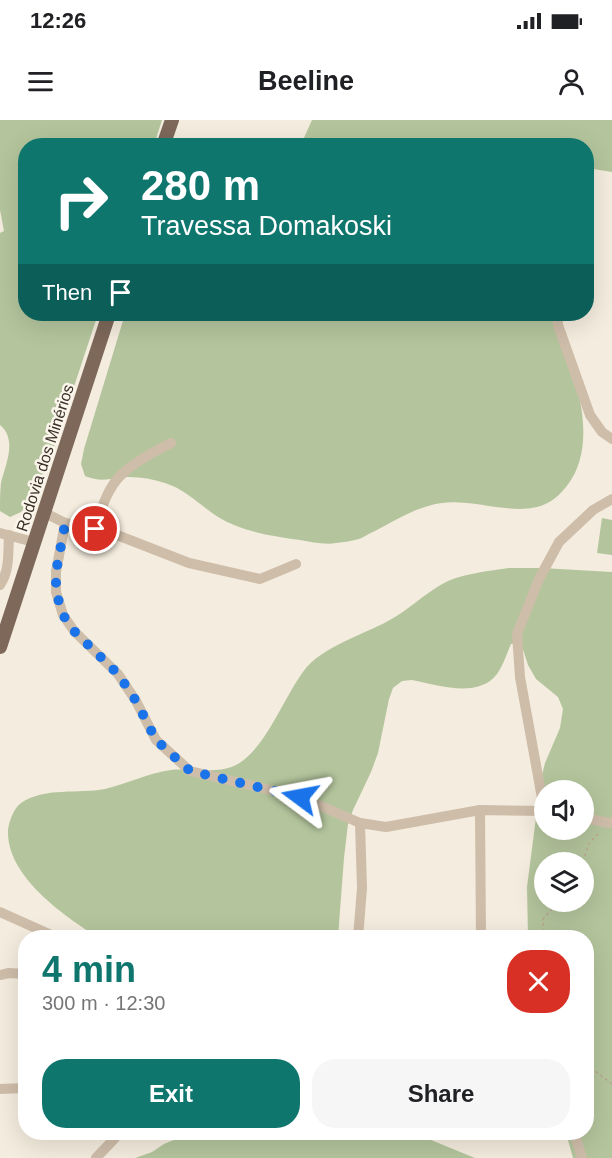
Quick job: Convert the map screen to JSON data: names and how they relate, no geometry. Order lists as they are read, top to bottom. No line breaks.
{"streets":{"main road":["Rodovia dos Minérios"]},"page":{"status":"12:26","header":"Beeline","turn":["280 m","Travessa Domakoski"],"then":"Then","heading":["4 min","300 m · 12:30"],"buttons":["Exit","Share"]}}
